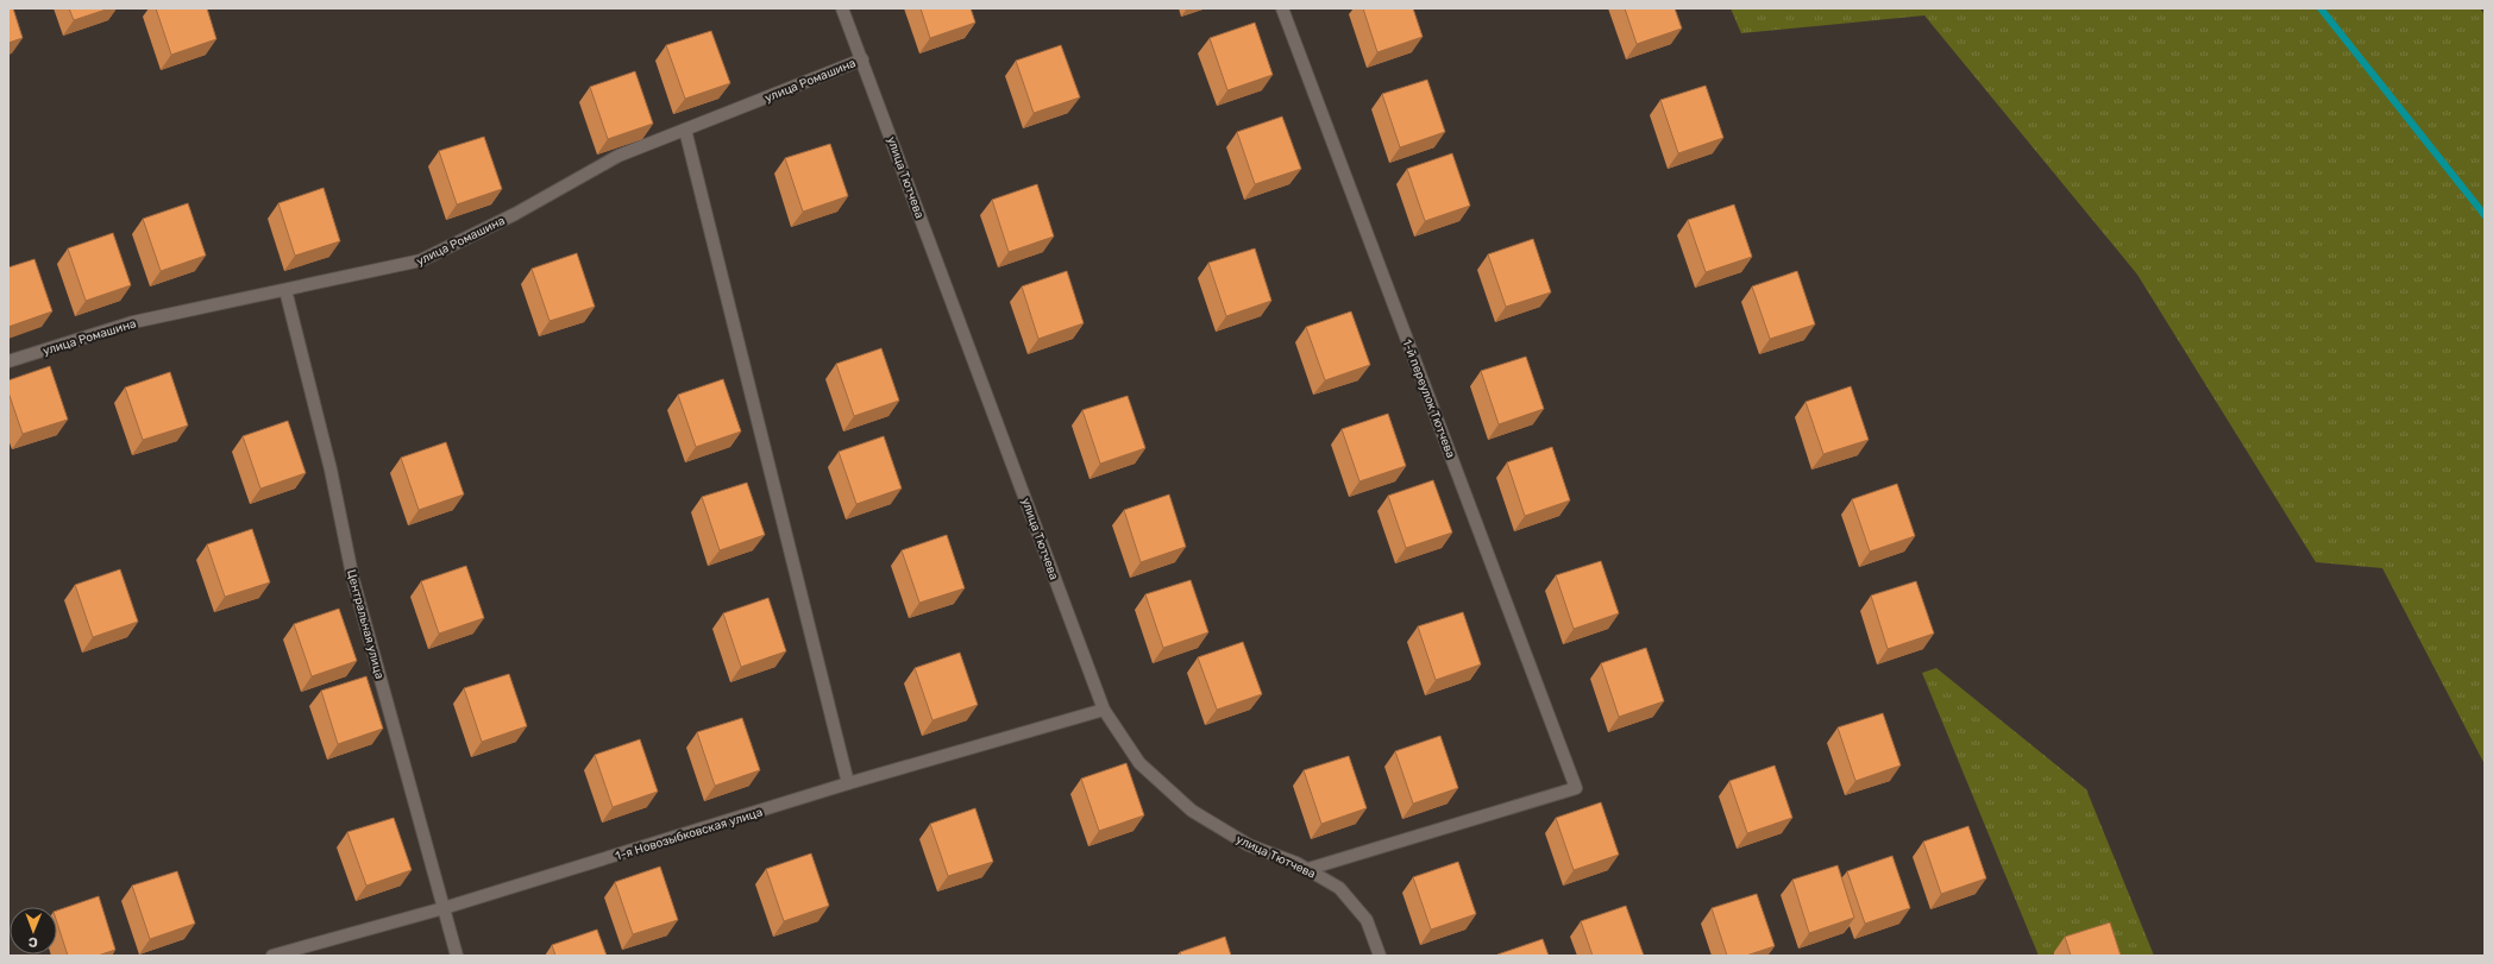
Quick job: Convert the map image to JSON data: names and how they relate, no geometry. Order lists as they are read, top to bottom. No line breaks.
{"streets":{"street":["улица Ромашина","улица Тютчева","1-й переулок Тютчева","Центральная улица","1-я Новозыбковская улица"]},"crossings":[["улица Ромашина","улица Тютчева"],["улица Ромашина","Центральная улица"],["улица Тютчева","1-й переулок Тютчева"],["улица Тютчева","1-я Новозыбковская улица"],["Центральная улица","1-я Новозыбковская улица"]],"north":"bottom"}
